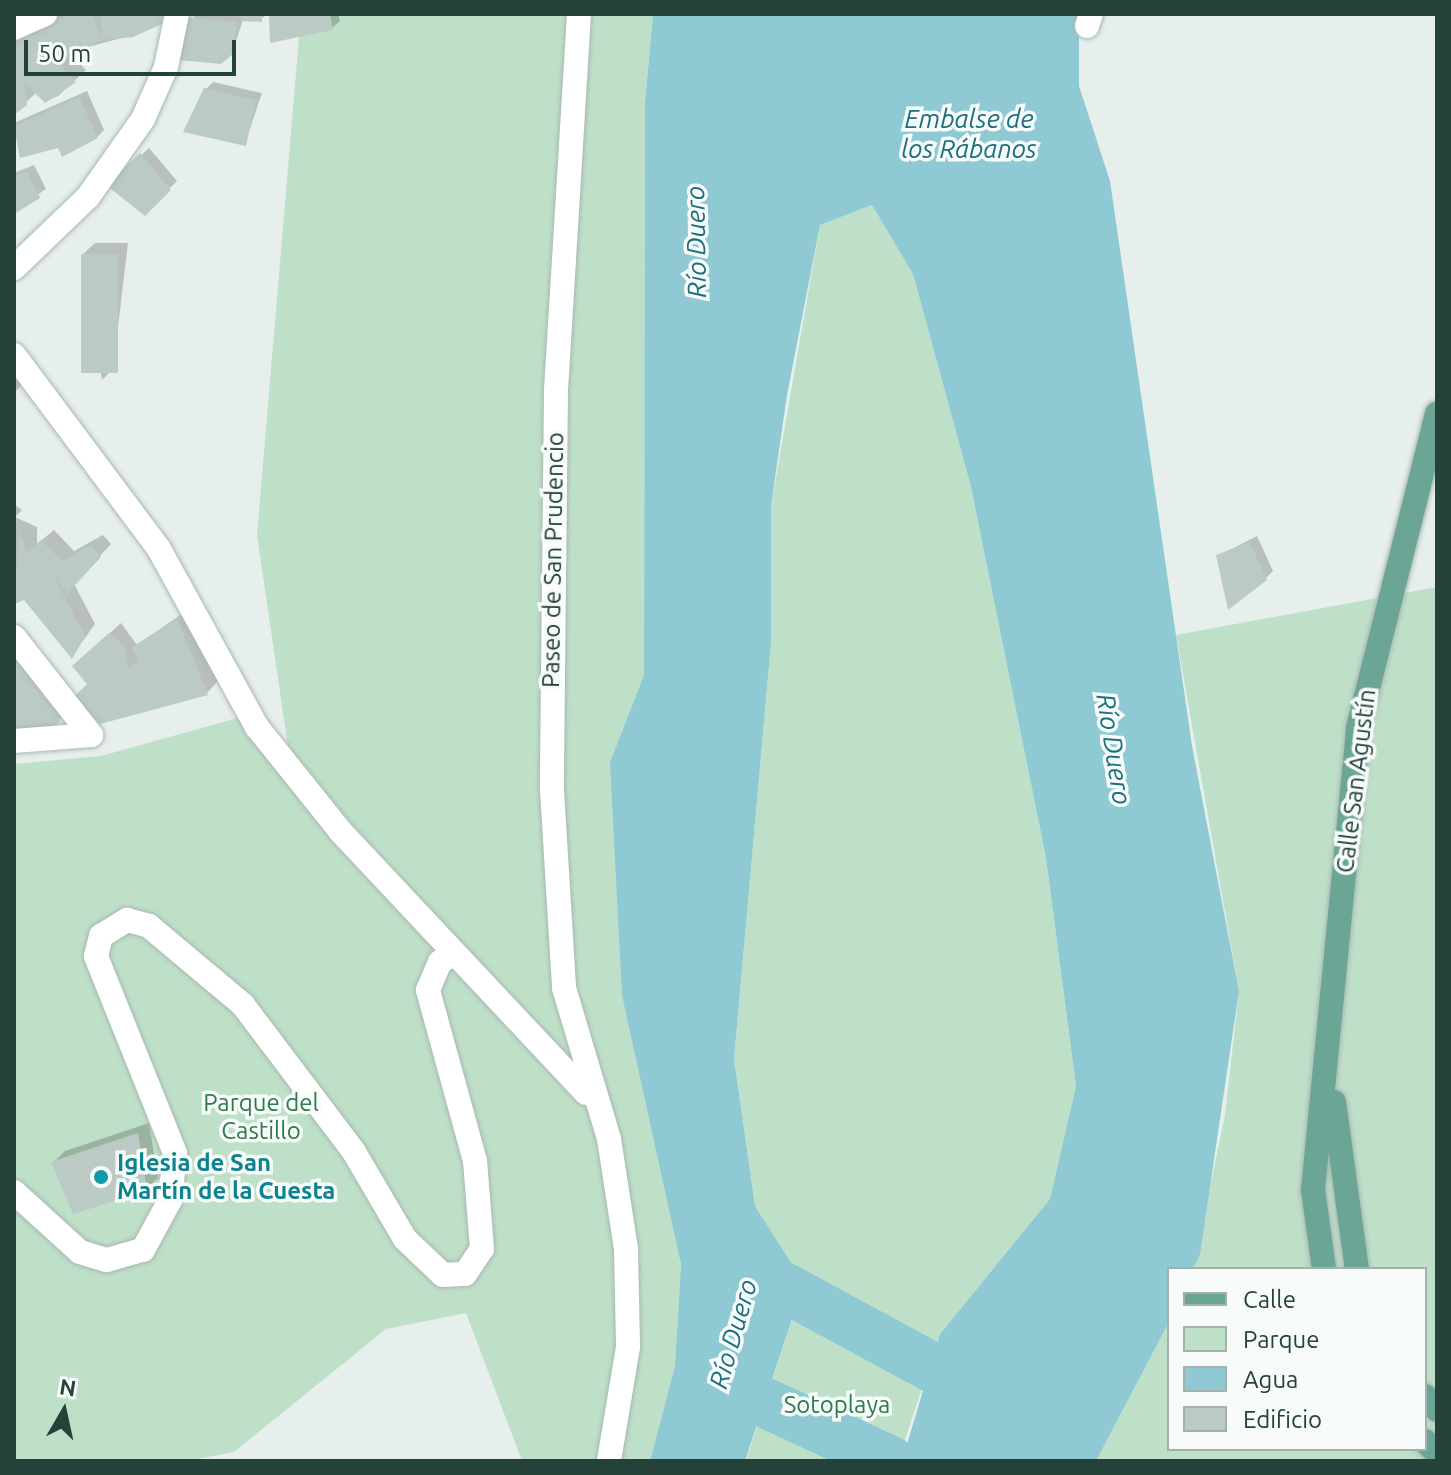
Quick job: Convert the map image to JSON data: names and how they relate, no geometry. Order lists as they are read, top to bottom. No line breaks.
{"streets":{"main road":["Calle San Agustín"],"street":["Paseo de San Prudencio"]},"water":["Embalse de los Rábanos","Río Duero"],"parks":["Parque del Castillo","Sotoplaya"],"places":["Iglesia de San Martín de la Cuesta"],"legend":["Calle","Parque","Agua","Edificio"],"scale_bar":"50 m","north":"top"}
